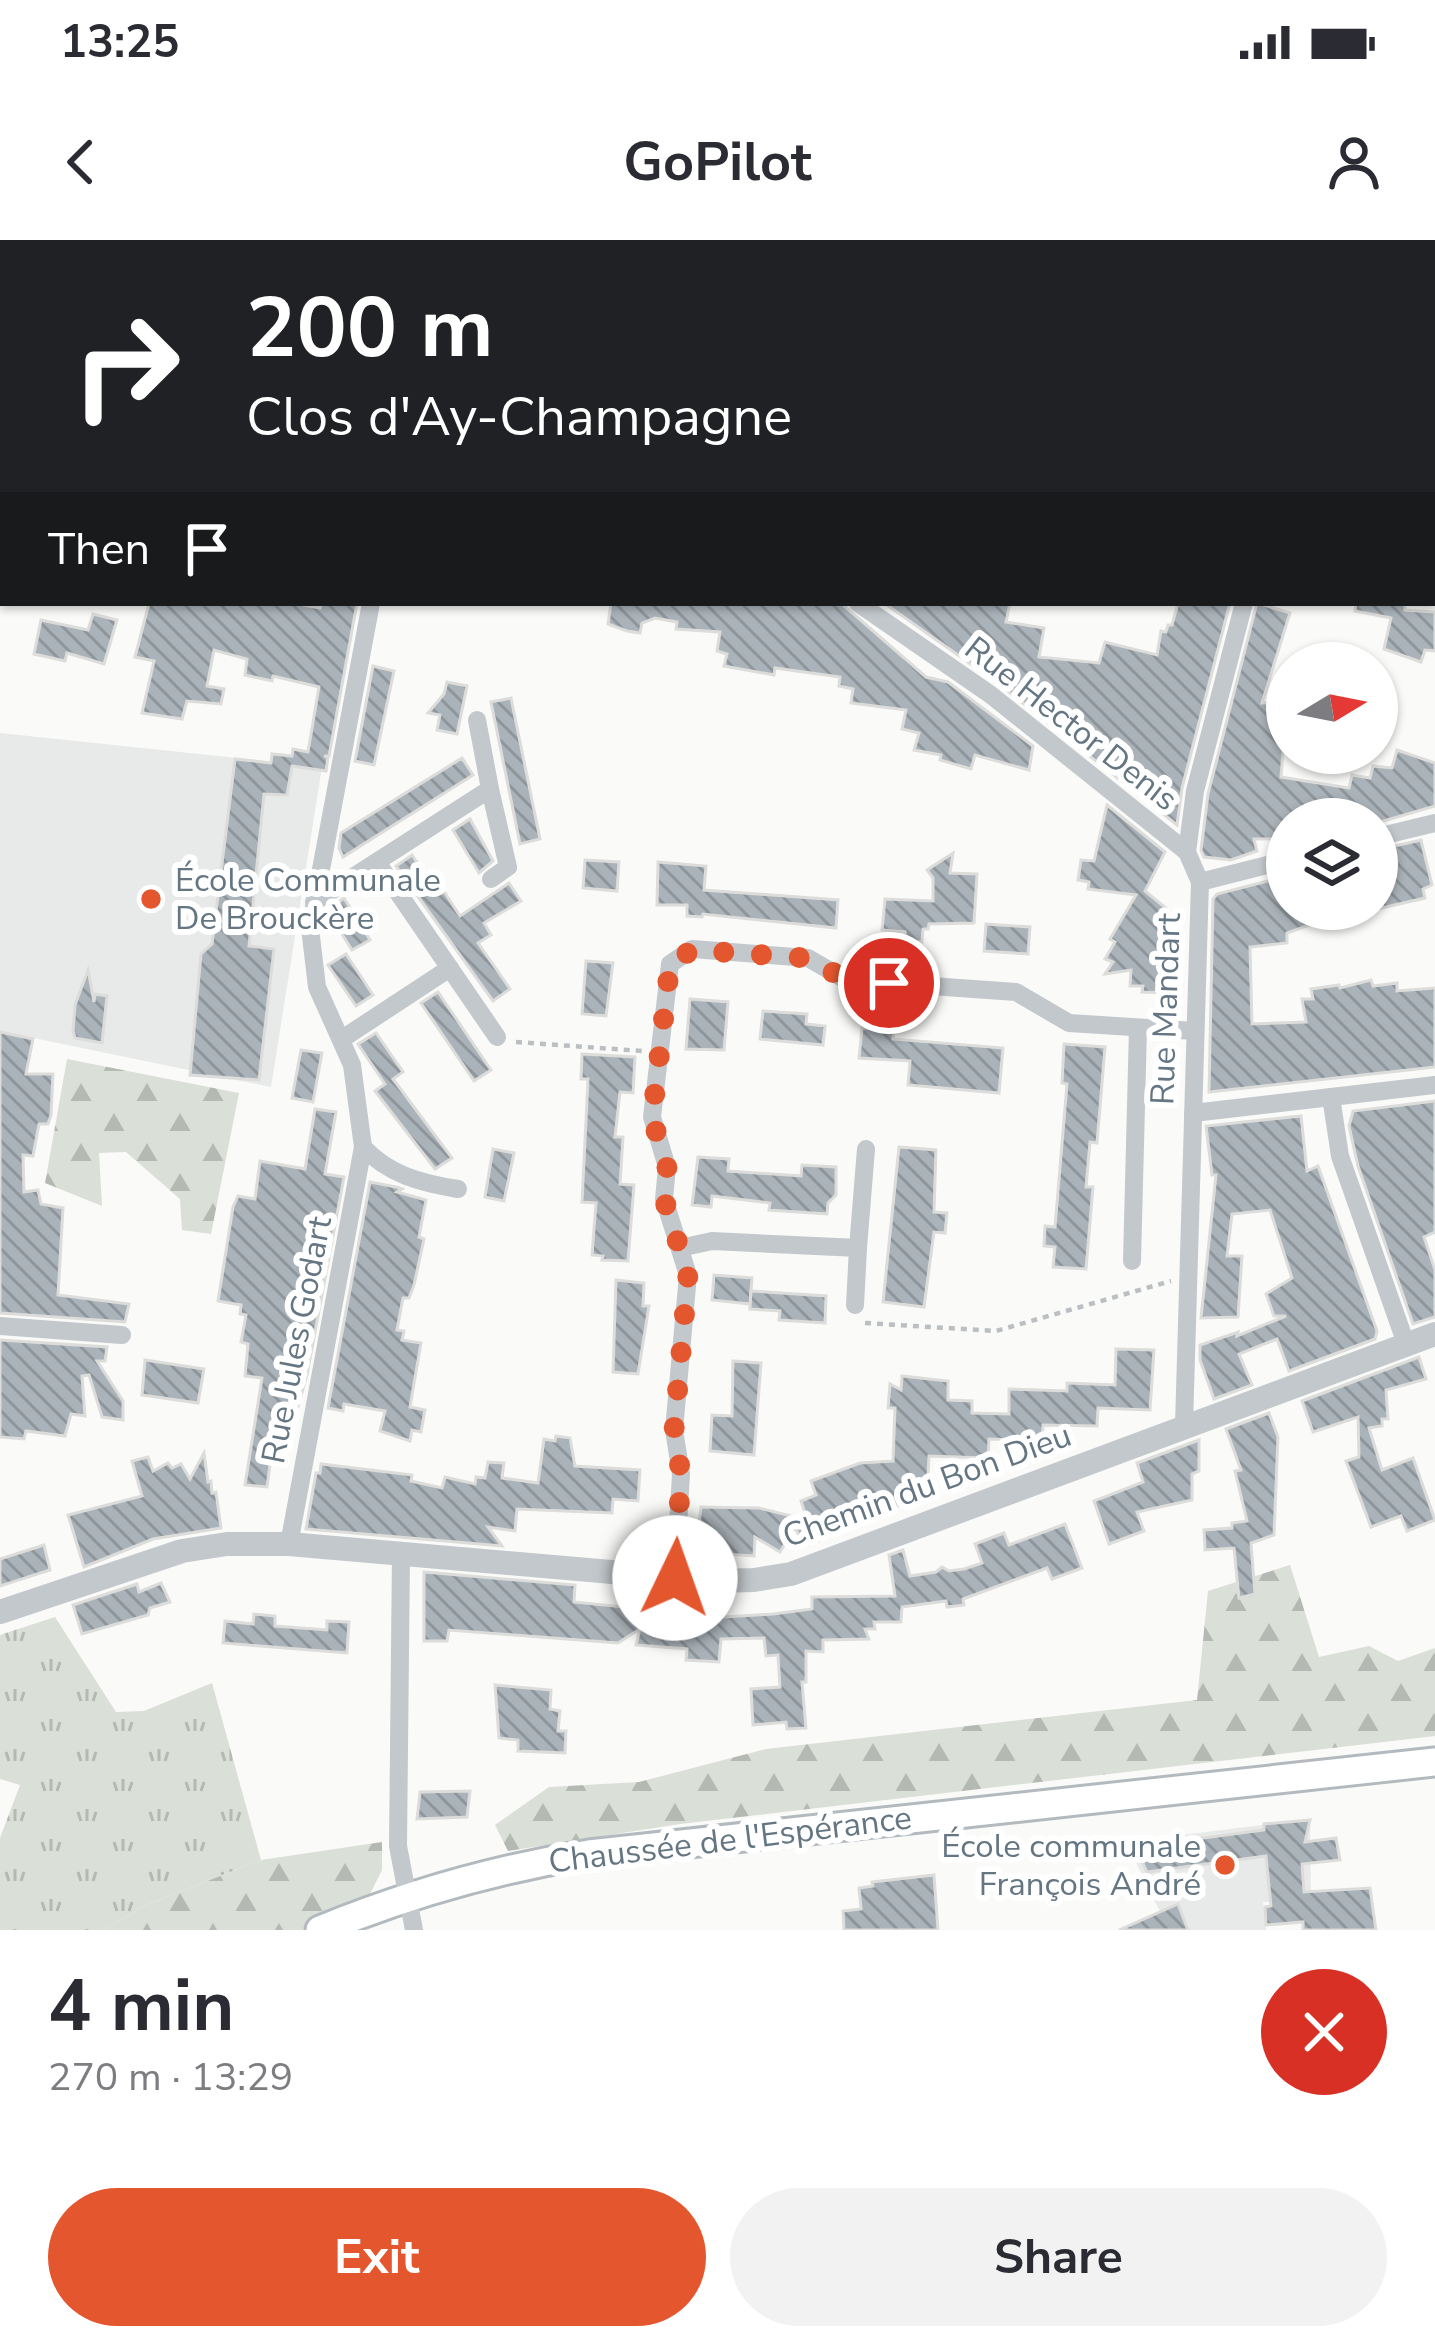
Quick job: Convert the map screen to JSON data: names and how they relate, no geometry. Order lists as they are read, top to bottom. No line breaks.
{"streets":{"main road":["Chaussée de l'Espérance"],"street":["Rue Hector Denis","Rue Mandart","Rue Jules Godart","Chemin du Bon Dieu"]},"crossings":[["Rue Hector Denis","Rue Mandart"],["Rue Mandart","Chemin du Bon Dieu"],["Rue Jules Godart","Chemin du Bon Dieu"]],"places":["École Communale De Brouckère","École communale François André"],"north":"right","page":{"status":"13:25","header":"GoPilot","turn":["200 m","Clos d'Ay-Champagne"],"then":"Then","heading":["4 min","270 m · 13:29"],"buttons":["Exit","Share"]}}
